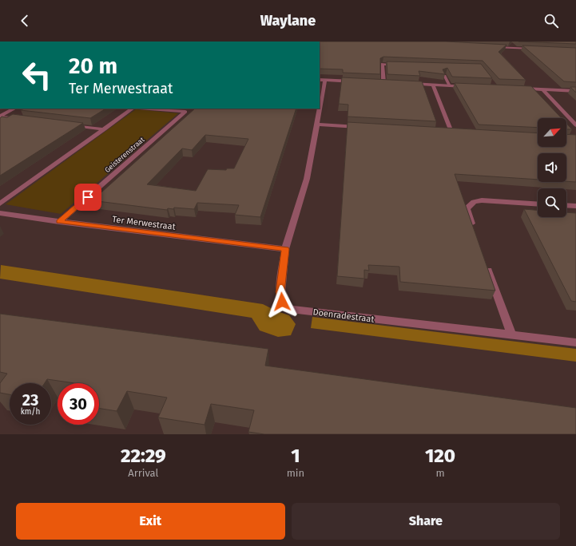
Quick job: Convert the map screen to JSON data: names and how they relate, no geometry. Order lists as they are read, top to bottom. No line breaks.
{"streets":{"street":["Geisterenstraat","Ter Merwestraat","Doenradestraat"]},"crossings":[["Geisterenstraat","Ter Merwestraat"],["Ter Merwestraat","Doenradestraat"]],"north":"top right","page":{"header":"Waylane","turn":["20 m","Ter Merwestraat"],"speed":"23 km/h","limit":"30","eta":["22:29","Arrival","1","min","120","m"],"buttons":["Exit","Share"]}}
